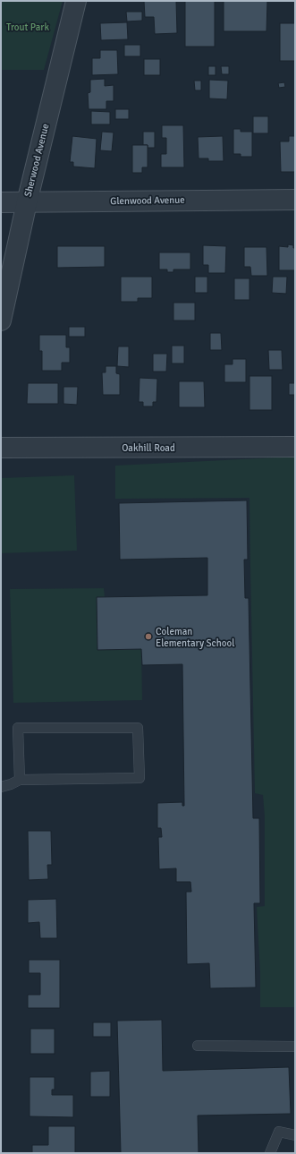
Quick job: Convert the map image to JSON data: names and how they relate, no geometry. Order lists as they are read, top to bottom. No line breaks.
{"streets":{"street":["Sherwood Avenue","Glenwood Avenue","Oakhill Road"]},"crossings":[["Sherwood Avenue","Glenwood Avenue"]],"parks":["Trout Park"],"places":["Coleman Elementary School"]}
